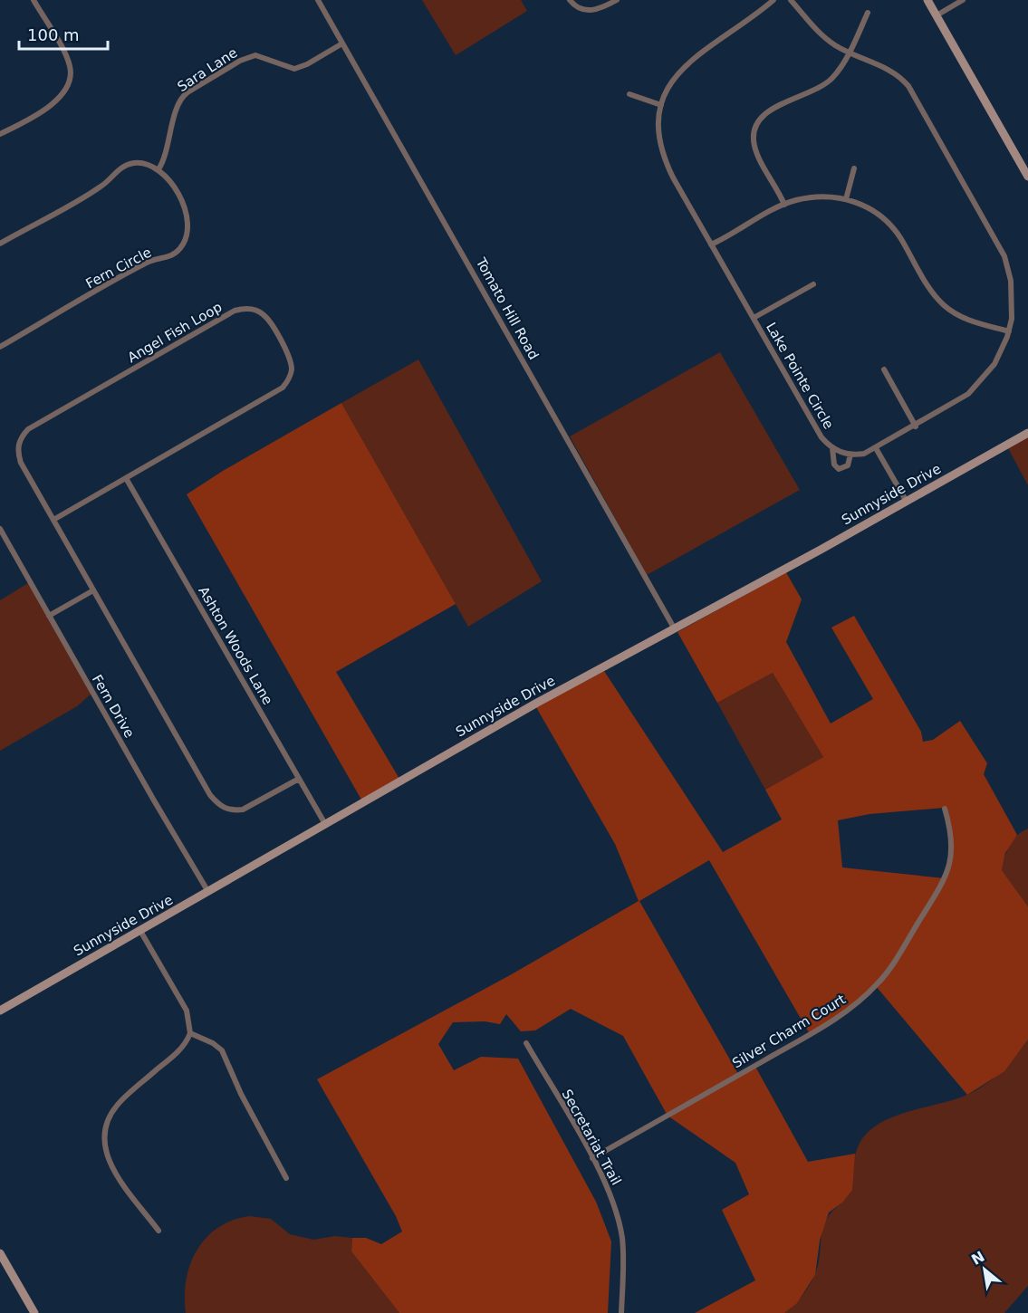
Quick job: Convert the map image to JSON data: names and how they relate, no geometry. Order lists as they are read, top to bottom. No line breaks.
{"streets":{"street":["Sara Lane","Fern Circle","Tomato Hill Road","Angel Fish Loop","Lake Pointe Circle","Sunnyside Drive","Ashton Woods Lane","Fern Drive","Silver Charm Court","Secretariat Trail"]},"crossings":[["Sara Lane","Fern Circle"],["Sara Lane","Tomato Hill Road"],["Tomato Hill Road","Sunnyside Drive"],["Angel Fish Loop","Ashton Woods Lane"],["Sunnyside Drive","Ashton Woods Lane"],["Sunnyside Drive","Fern Drive"],["Silver Charm Court","Secretariat Trail"]],"scale_bar":"100 m","north":"top left"}
